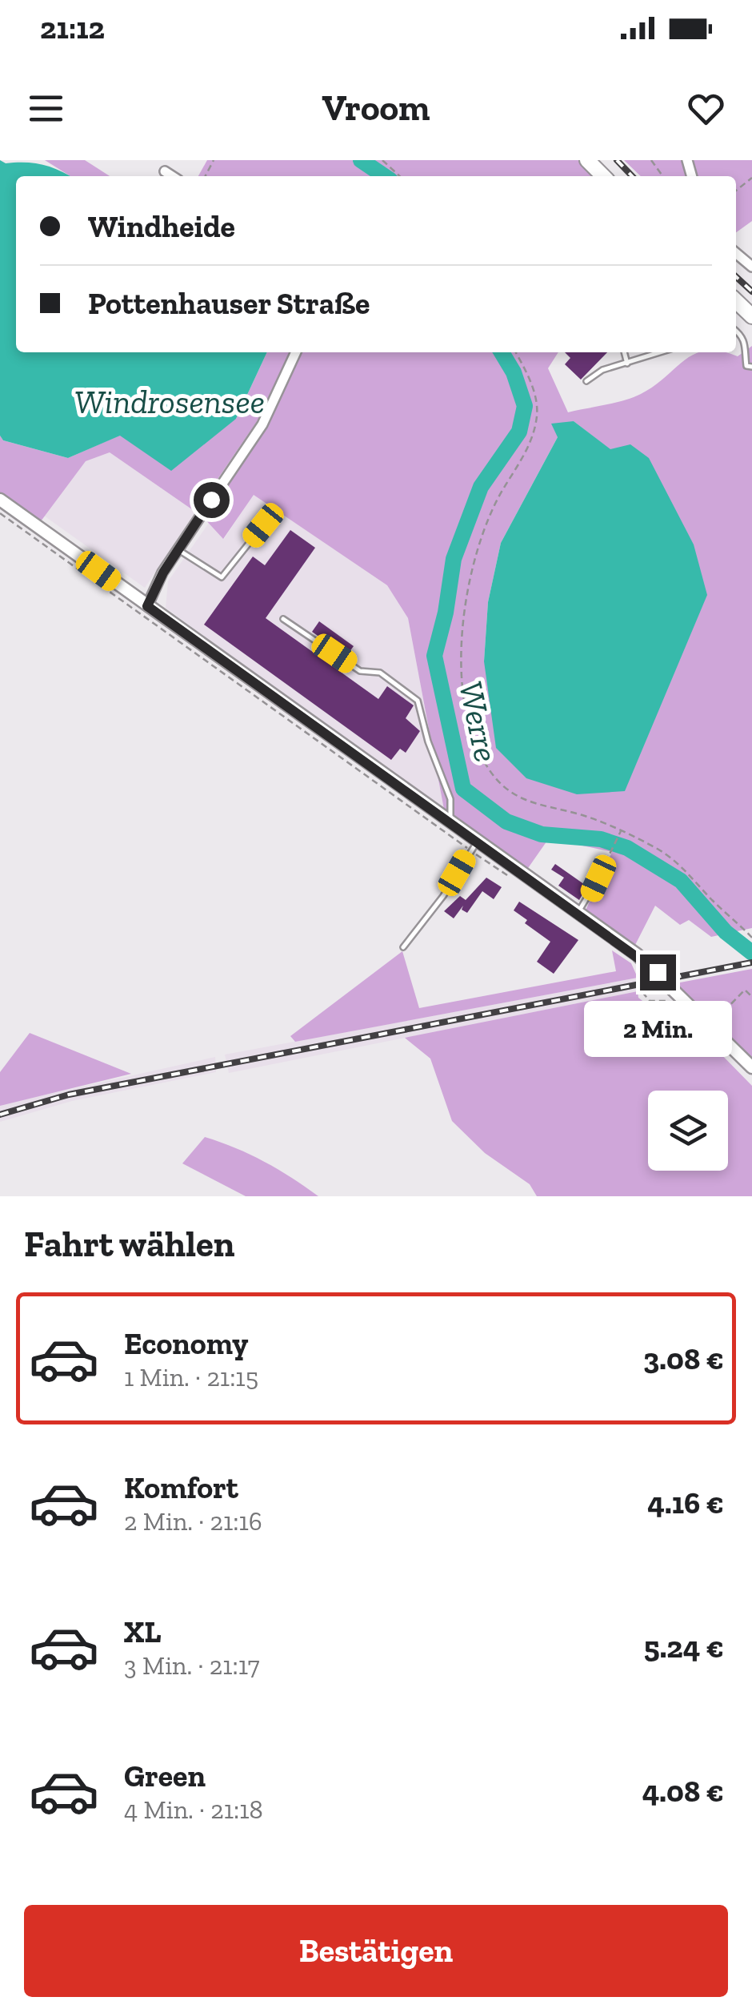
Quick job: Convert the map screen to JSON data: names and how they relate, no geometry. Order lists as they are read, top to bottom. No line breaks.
{"water":["Windrosensee","Werre"],"page":{"status":"21:12","header":"Vroom","banner":["Windheide","Pottenhauser Straße"],"bubble":"2 Min.","heading":"Fahrt wählen","list":[{"name":"Economy","note":"1 Min. · 21:15","value":"3.08 €"},{"name":"Komfort","note":"2 Min. · 21:16","value":"4.16 €"},{"name":"XL","note":"3 Min. · 21:17","value":"5.24 €"},{"name":"Green","note":"4 Min. · 21:18","value":"4.08 €"}],"buttons":"Bestätigen"}}
